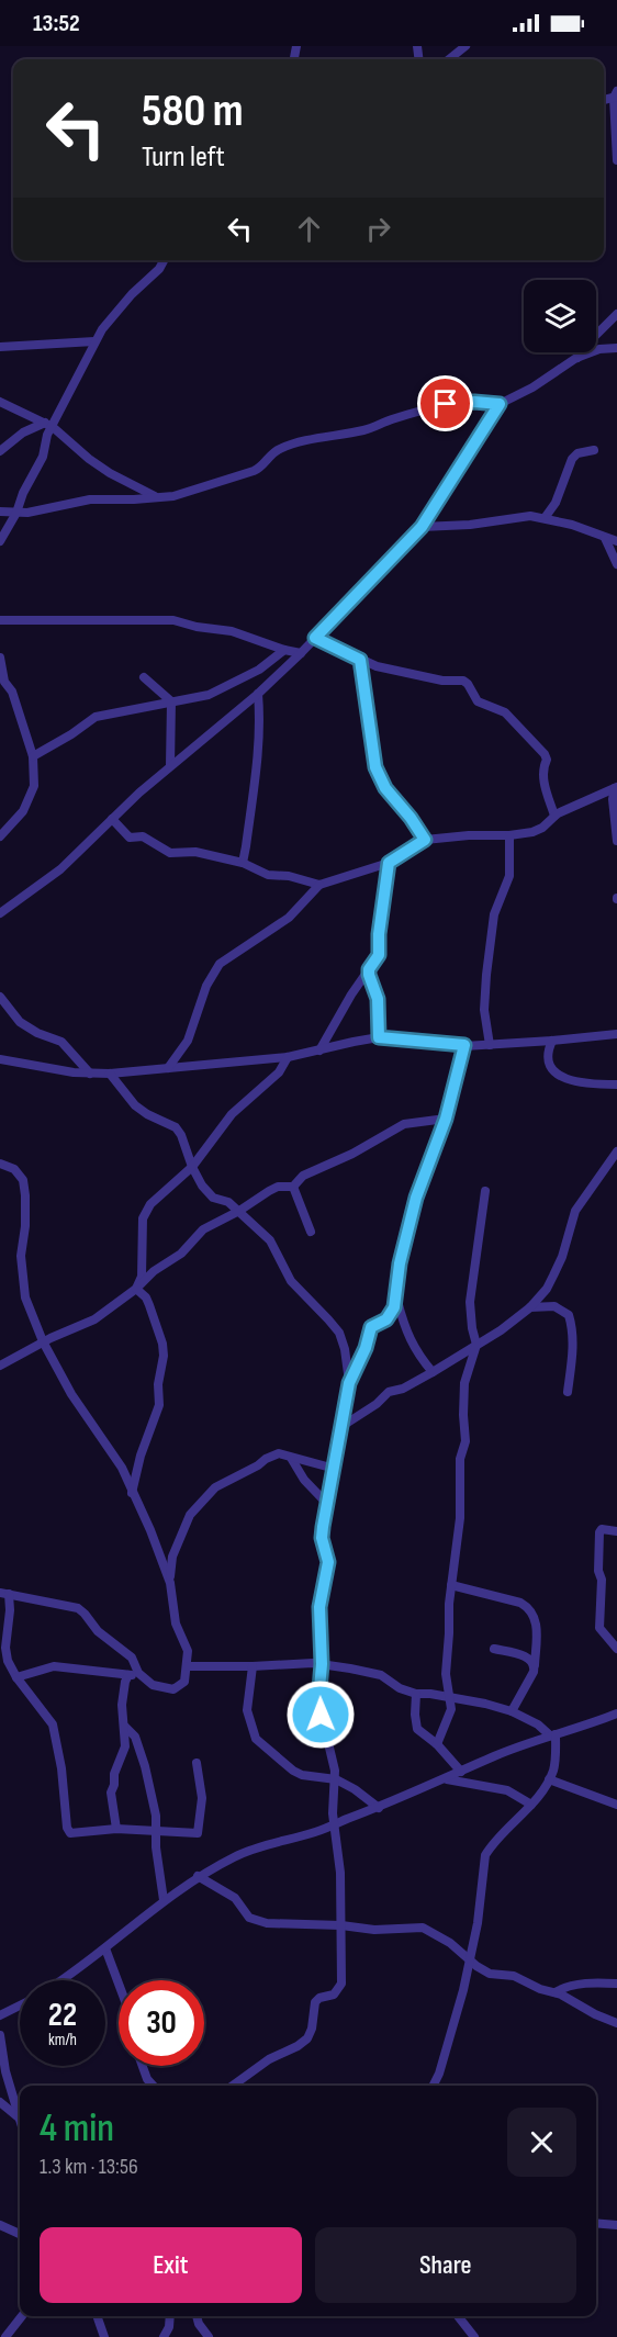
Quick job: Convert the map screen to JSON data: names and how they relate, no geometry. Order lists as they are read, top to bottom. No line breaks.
{"page":{"status":"13:52","turn":["580 m","Turn left"],"speed":"22 km/h","limit":"30","heading":["4 min","1.3 km · 13:56"],"buttons":["Exit","Share"]}}
